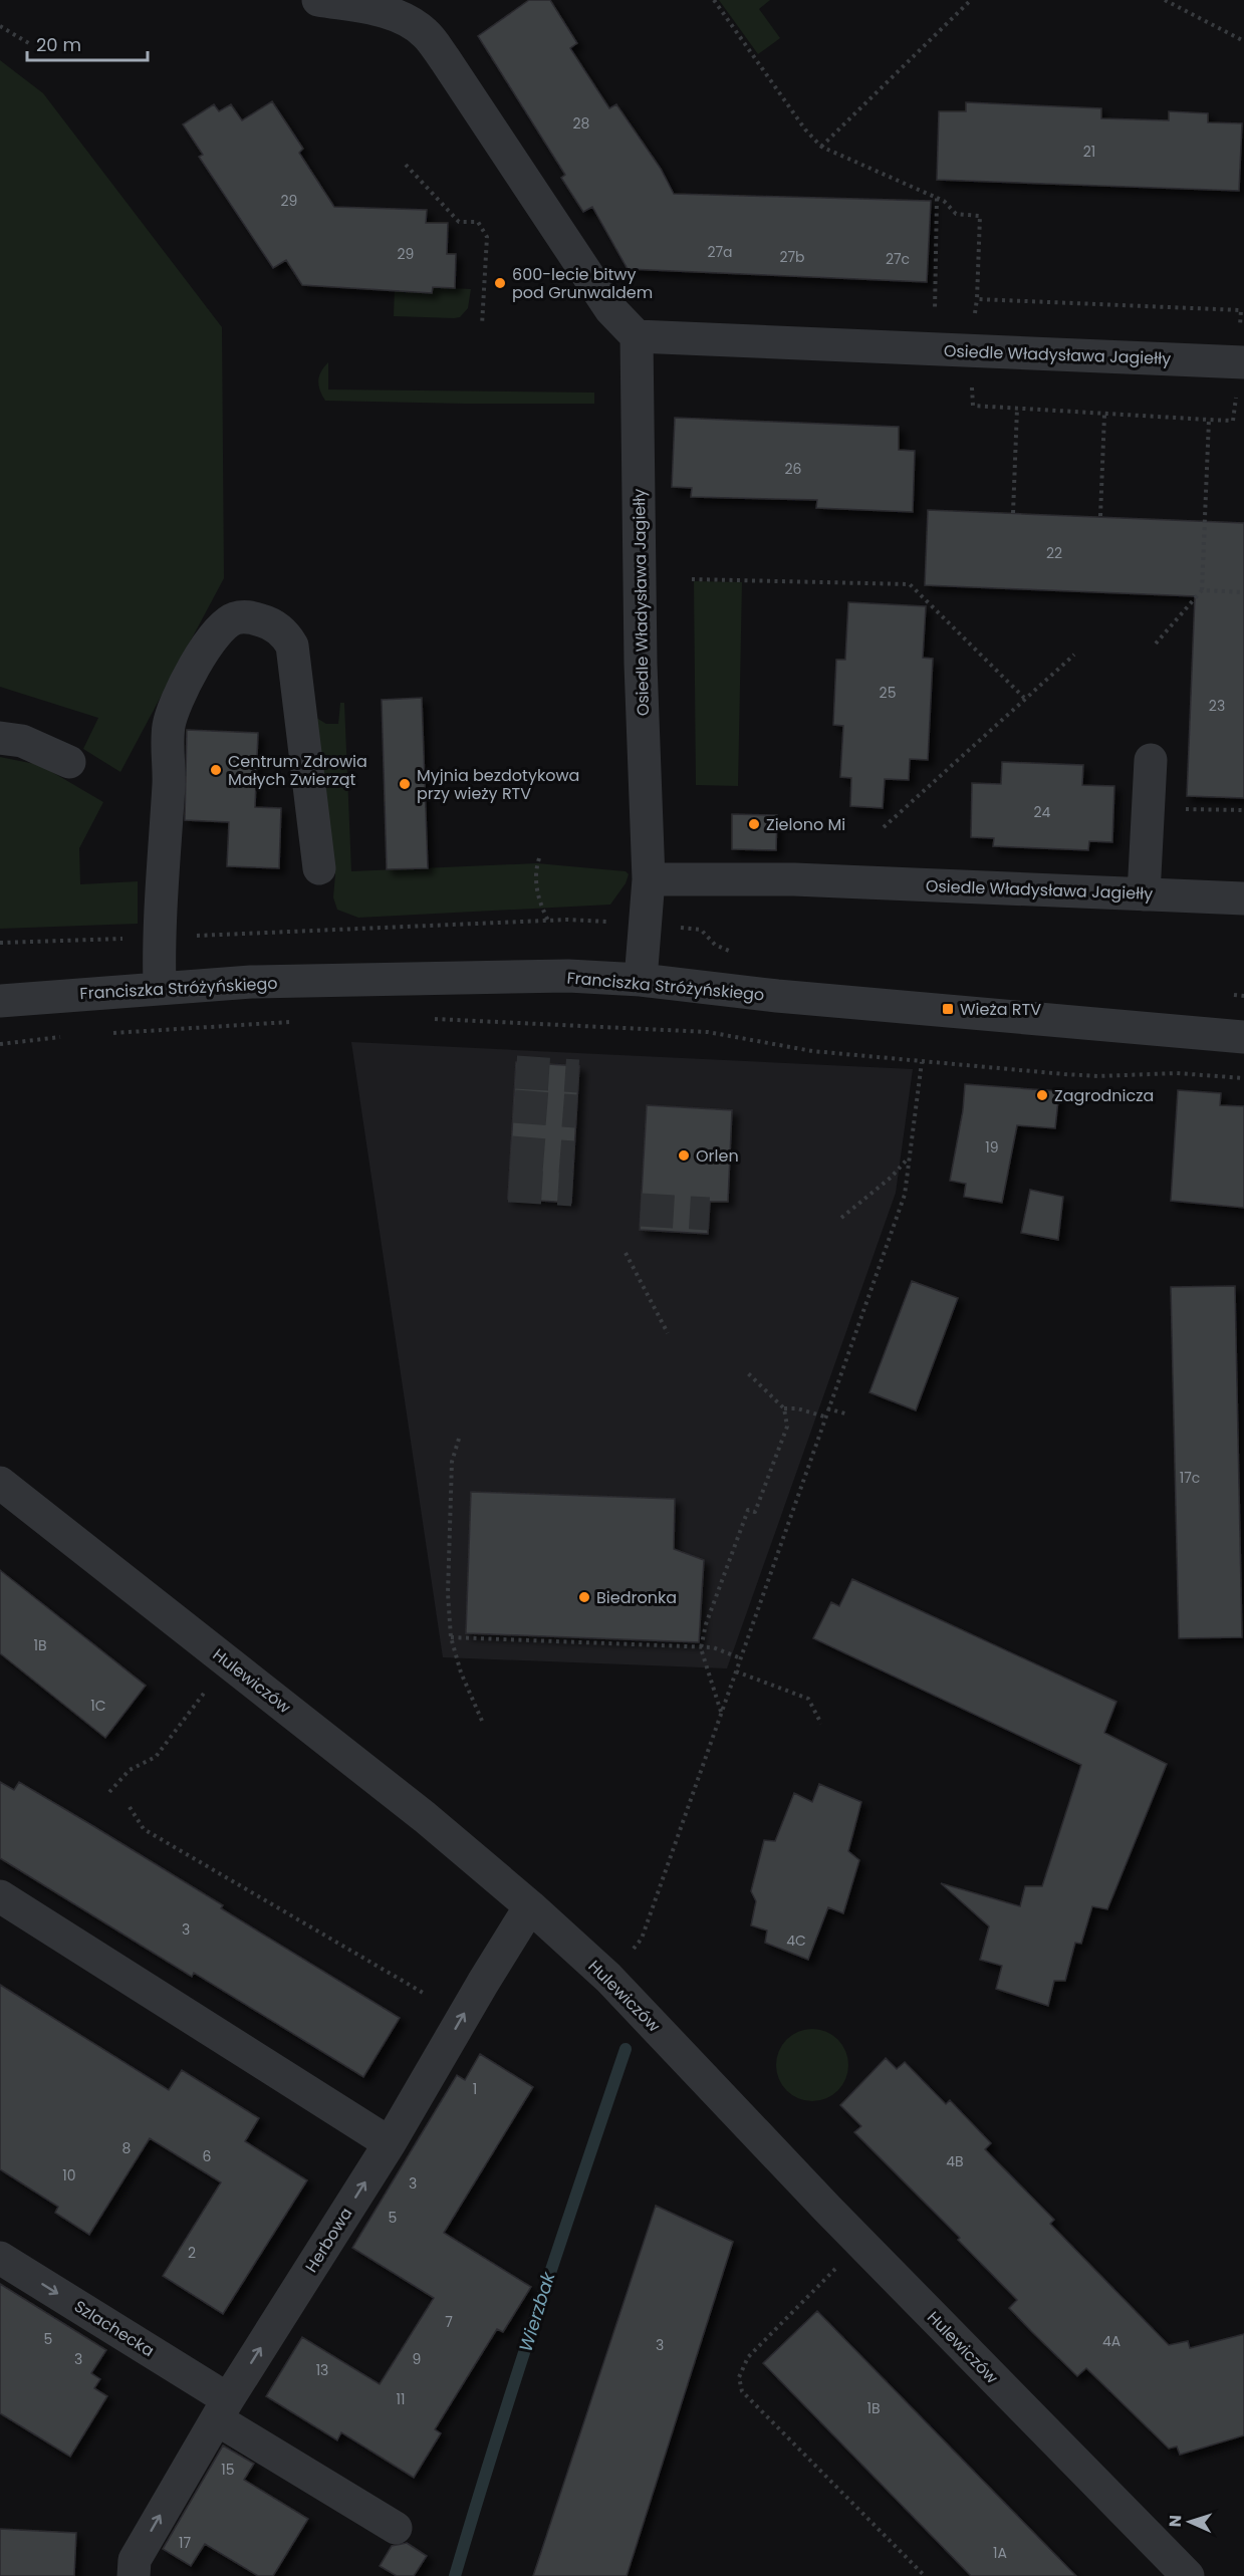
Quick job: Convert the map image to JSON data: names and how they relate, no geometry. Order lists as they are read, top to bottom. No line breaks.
{"streets":{"street":["Osiedle Władysława Jagiełły","Franciszka Stróżyńskiego","Hulewiczów","Herbowa","Szlachecka"]},"crossings":[["Hulewiczów","Herbowa"],["Herbowa","Szlachecka"]],"one_way":["Herbowa","Szlachecka"],"water":["Wierzbak"],"places":{"other":["600-lecie bitwy pod Grunwaldem","Centrum Zdrowia Małych Zwierząt","Myjnia bezdotykowa przy wieży RTV","Zielono Mi","Zagrodnicza","Orlen","Biedronka"],"transit":["Wieża RTV"]},"house_numbers":["28","21","29","27a","29","27b","27c","26","22","25","23","24","19","17c","1B","1C","3","4C","1","8","6","4B","10","3","5","2","7","5","4A","3","3","9","13","11","1B","15","17","1A"],"scale_bar":"20 m","north":"left"}
